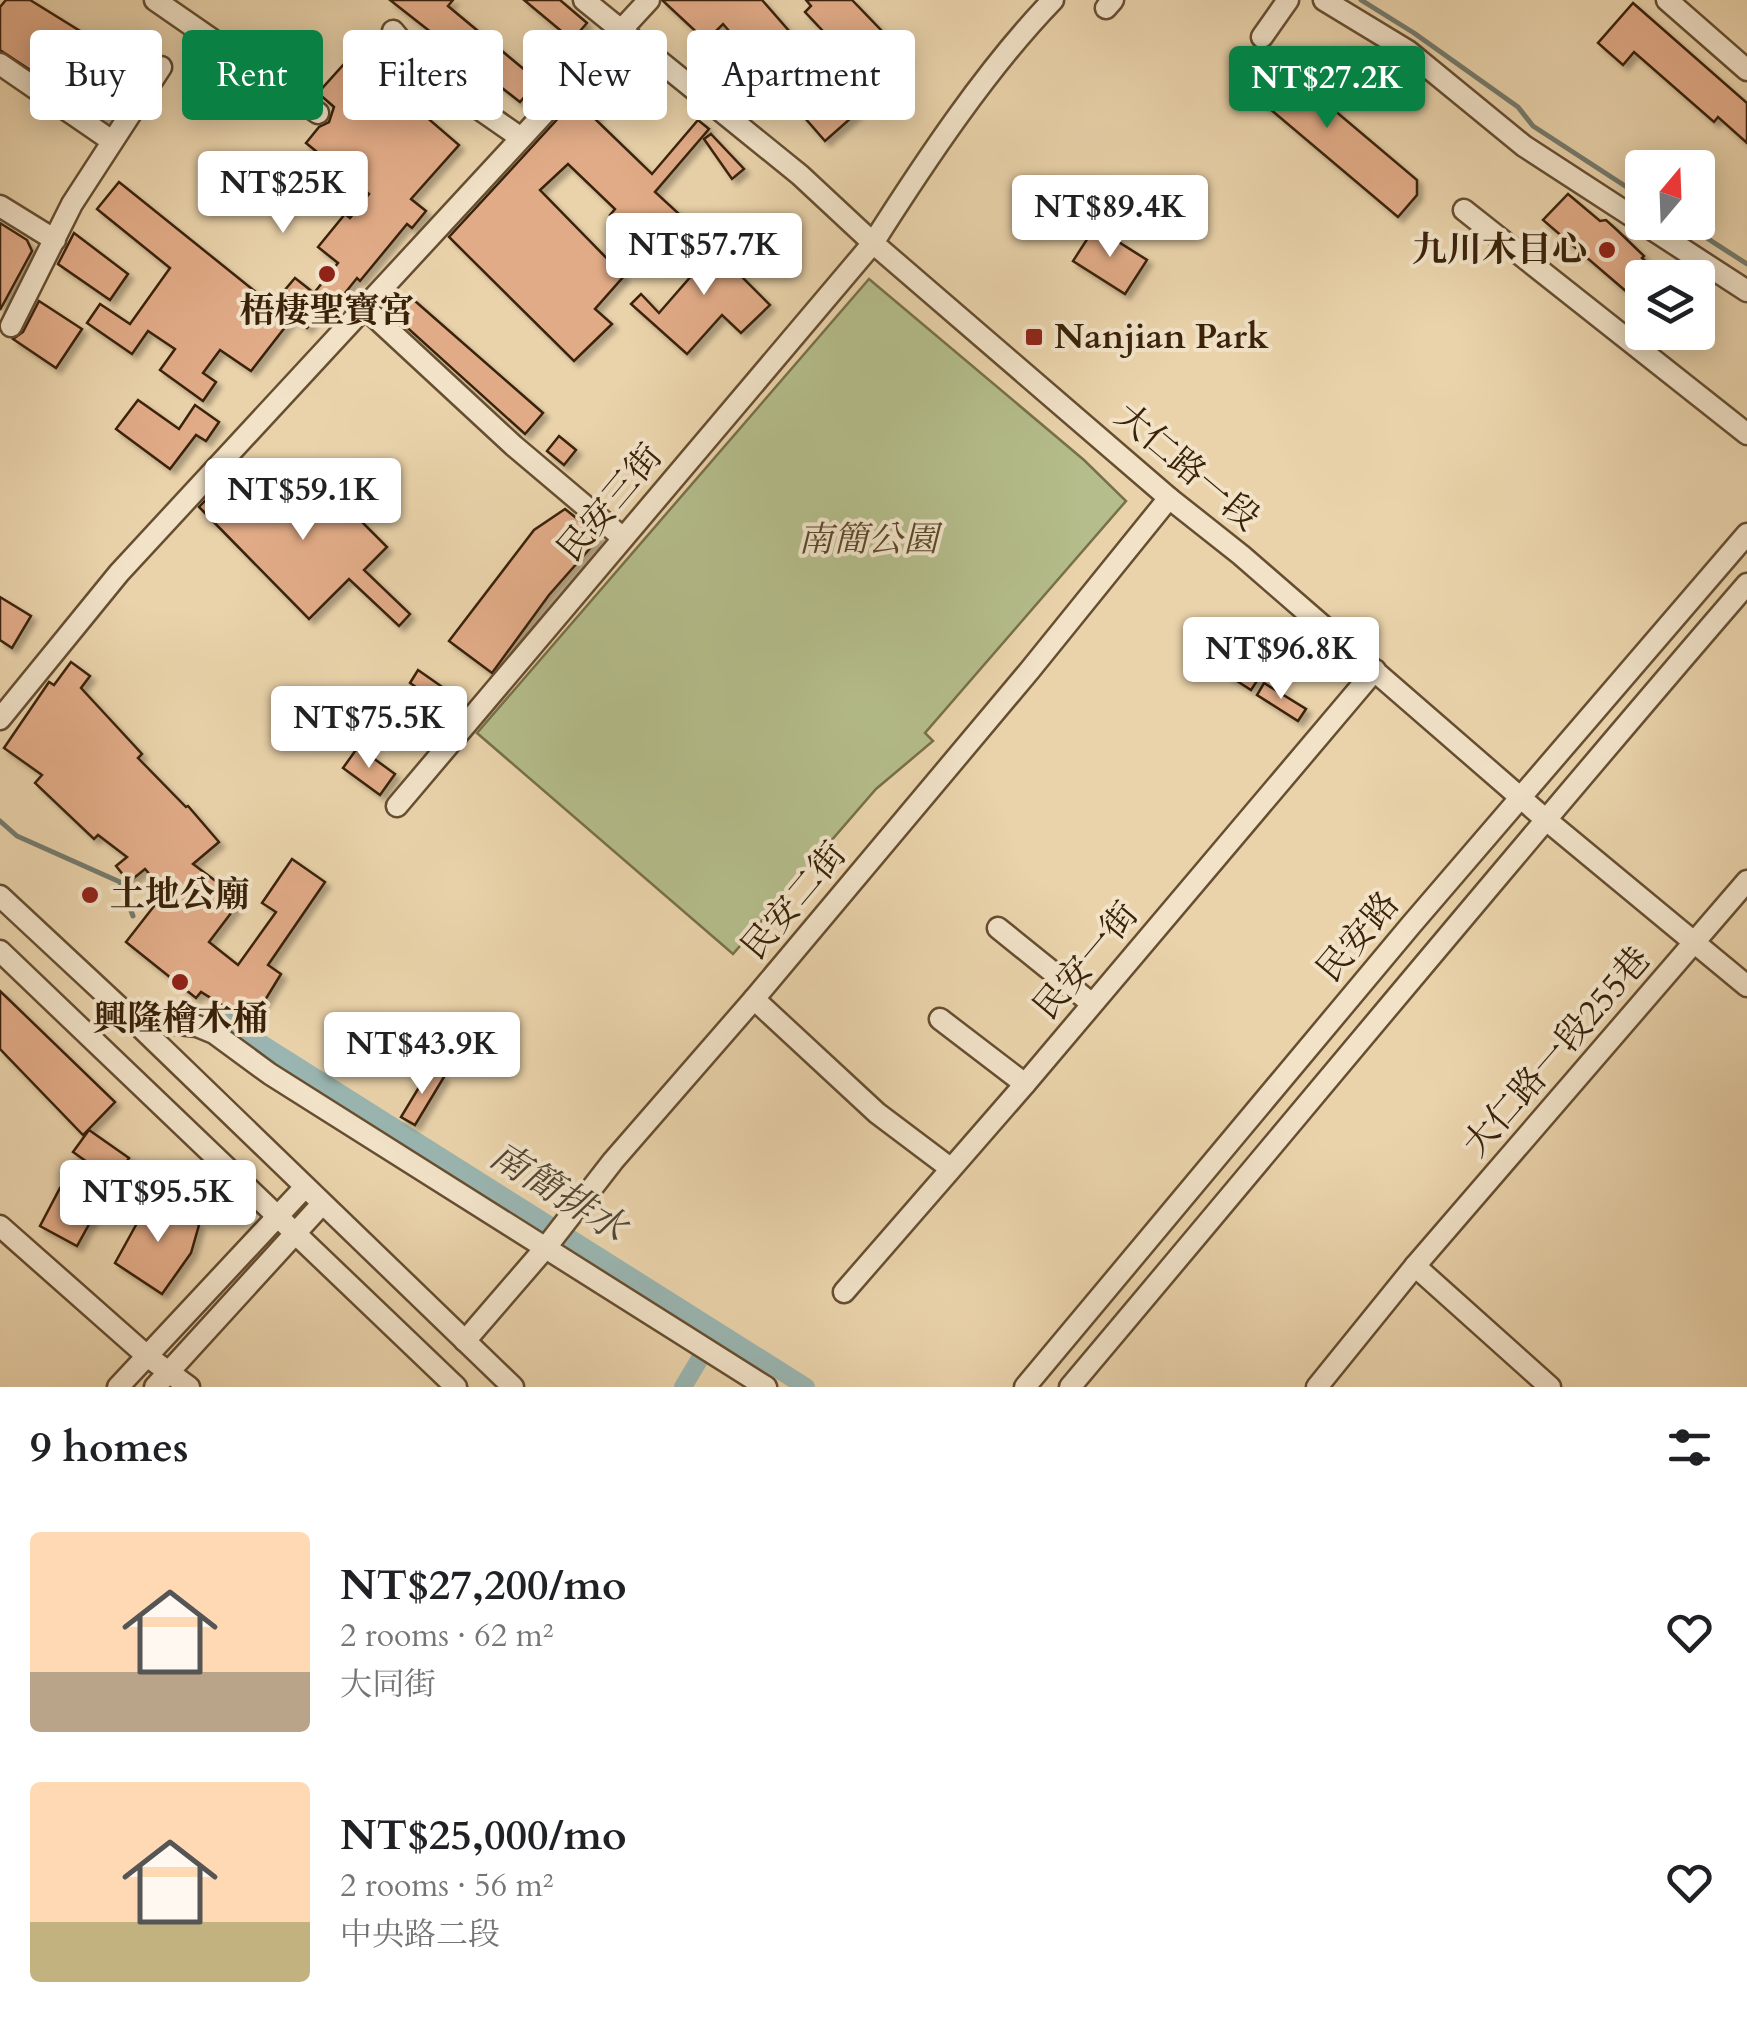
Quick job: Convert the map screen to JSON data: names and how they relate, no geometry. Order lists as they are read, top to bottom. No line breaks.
{"streets":{"street":["大仁路一段","民安三街","民安二街","民安路","民安一街","大仁路一段255巷"]},"crossings":[["大仁路一段","民安三街"],["大仁路一段","民安二街"],["大仁路一段","民安路"],["大仁路一段","民安一街"],["大仁路一段","大仁路一段255巷"]],"water":["南簡排水"],"parks":["南簡公園"],"places":{"other":["九川木目心","梧棲聖寶宮","土地公廟","興隆檜木桶"],"transit":["Nanjian Park"]},"north":"top","page":{"chip":["Buy","Rent","Filters","New","Apartment"],"price":["NT$27.2K","NT$25K","NT$89.4K","NT$57.7K","NT$59.1K","NT$96.8K","NT$75.5K","NT$43.9K","NT$95.5K"],"heading":"9 homes","list":[{"name":"NT$27,200/mo","note":"2 rooms · 62 m² · 大同街"},{"name":"NT$25,000/mo","note":"2 rooms · 56 m² · 中央路二段"}]}}
